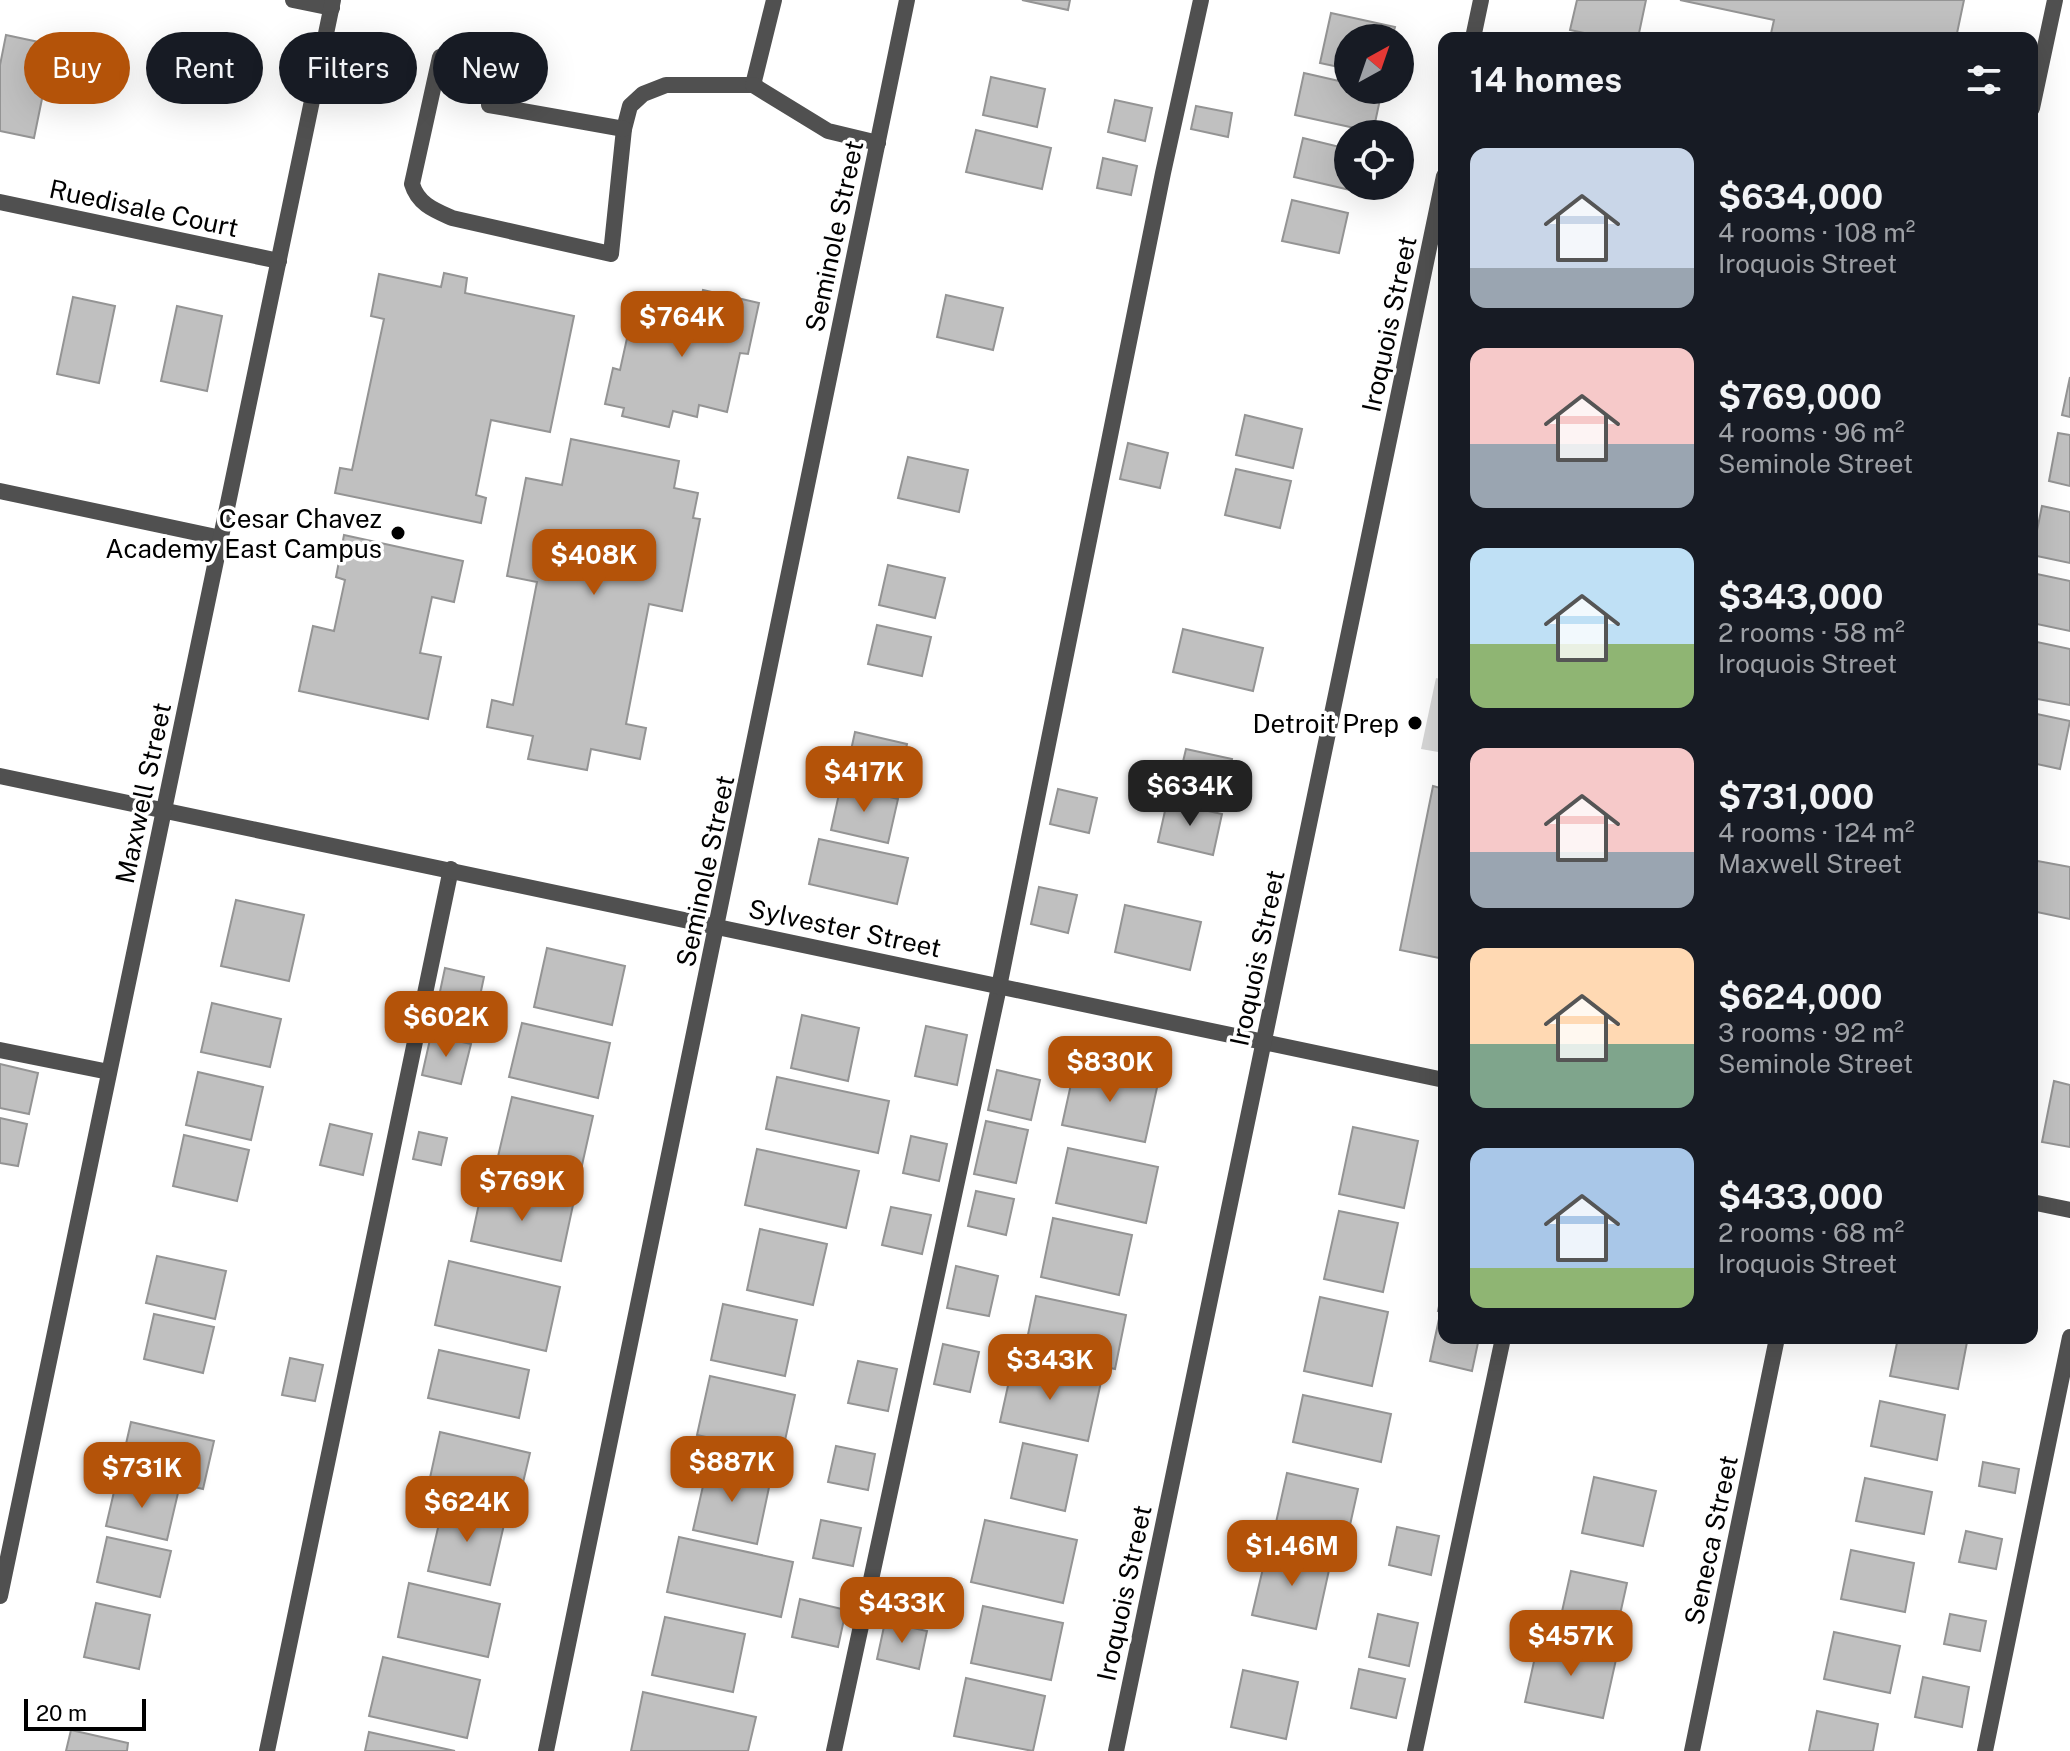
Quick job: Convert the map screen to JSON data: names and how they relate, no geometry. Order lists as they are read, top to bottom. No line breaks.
{"streets":{"street":["Ruedisale Court","Seminole Street","Iroquois Street","Maxwell Street","Sylvester Street","Seneca Street"]},"crossings":[["Ruedisale Court","Maxwell Street"],["Seminole Street","Sylvester Street"],["Iroquois Street","Sylvester Street"],["Maxwell Street","Sylvester Street"]],"places":["Cesar Chavez Academy East Campus","Detroit Prep"],"scale_bar":"20 m","north":"top right","page":{"chip":["Buy","Rent","Filters","New"],"heading":"14 homes","list":[{"name":"$634,000","note":"4 rooms · 108 m² · Iroquois Street"},{"name":"$769,000","note":"4 rooms · 96 m² · Seminole Street"},{"name":"$343,000","note":"2 rooms · 58 m² · Iroquois Street"},{"name":"$731,000","note":"4 rooms · 124 m² · Maxwell Street"},{"name":"$624,000","note":"3 rooms · 92 m² · Seminole Street"},{"name":"$433,000","note":"2 rooms · 68 m² · Iroquois Street"}],"price":["$764K","$408K","$417K","$634K","$602K","$830K","$769K","$343K","$887K","$731K","$624K","$1.46M","$433K","$457K"],"scale":"20 m"}}
